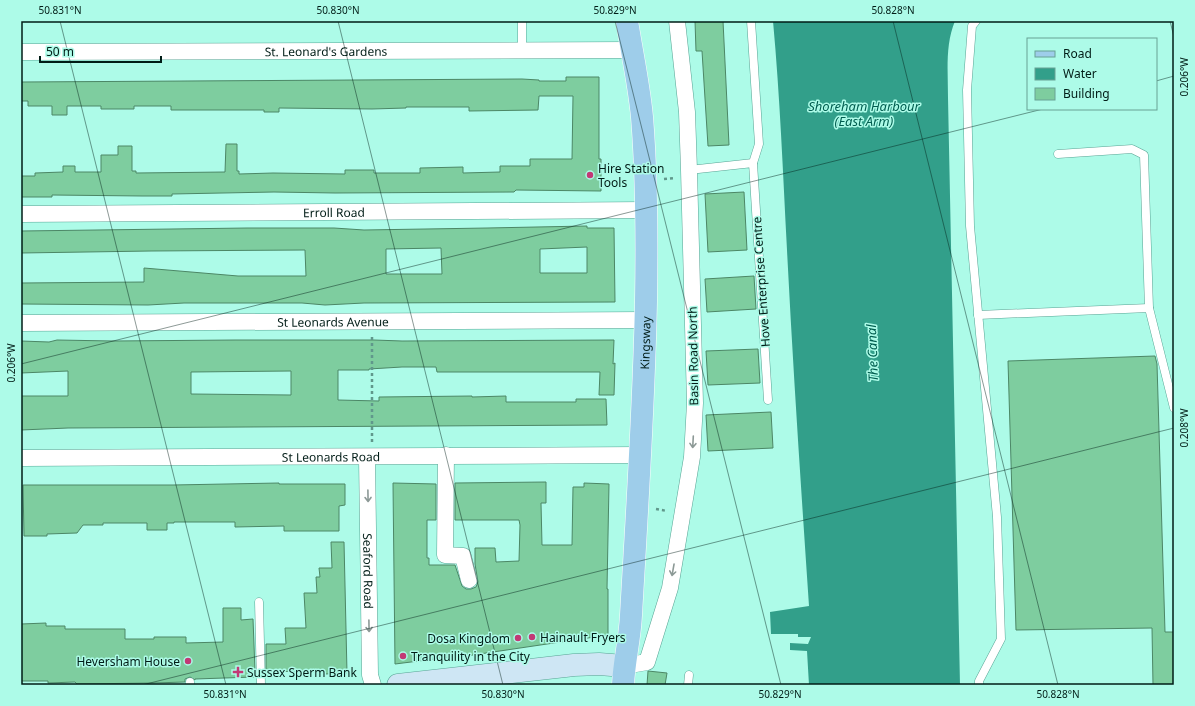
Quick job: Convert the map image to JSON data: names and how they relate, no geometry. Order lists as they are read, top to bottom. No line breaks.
{"streets":{"main road":["Kingsway"],"street":["St. Leonard's Gardens","Erroll Road","St Leonards Avenue","Basin Road North","St Leonards Road","Seaford Road"],"lane":["Hove Enterprise Centre"]},"crossings":[["St. Leonard's Gardens","Kingsway"],["Erroll Road","Kingsway"],["St Leonards Avenue","Kingsway"],["Kingsway","Basin Road North"],["Kingsway","St Leonards Road"],["St Leonards Road","Seaford Road"]],"one_way":["Basin Road North","Seaford Road"],"water":["Shoreham Harbour (East Arm)","The Canal"],"places":{"other":["Hire Station Tools","Hainault Fryers","Dosa Kingdom","Tranquility in the City","Heversham House"],"health":["Sussex Sperm Bank"]},"legend":["Road","Water","Building"],"scale_bar":"50 m","coordinates":["50.831°N","50.830°N","50.829°N","50.828°N","0.206°W","0.208°W"]}
